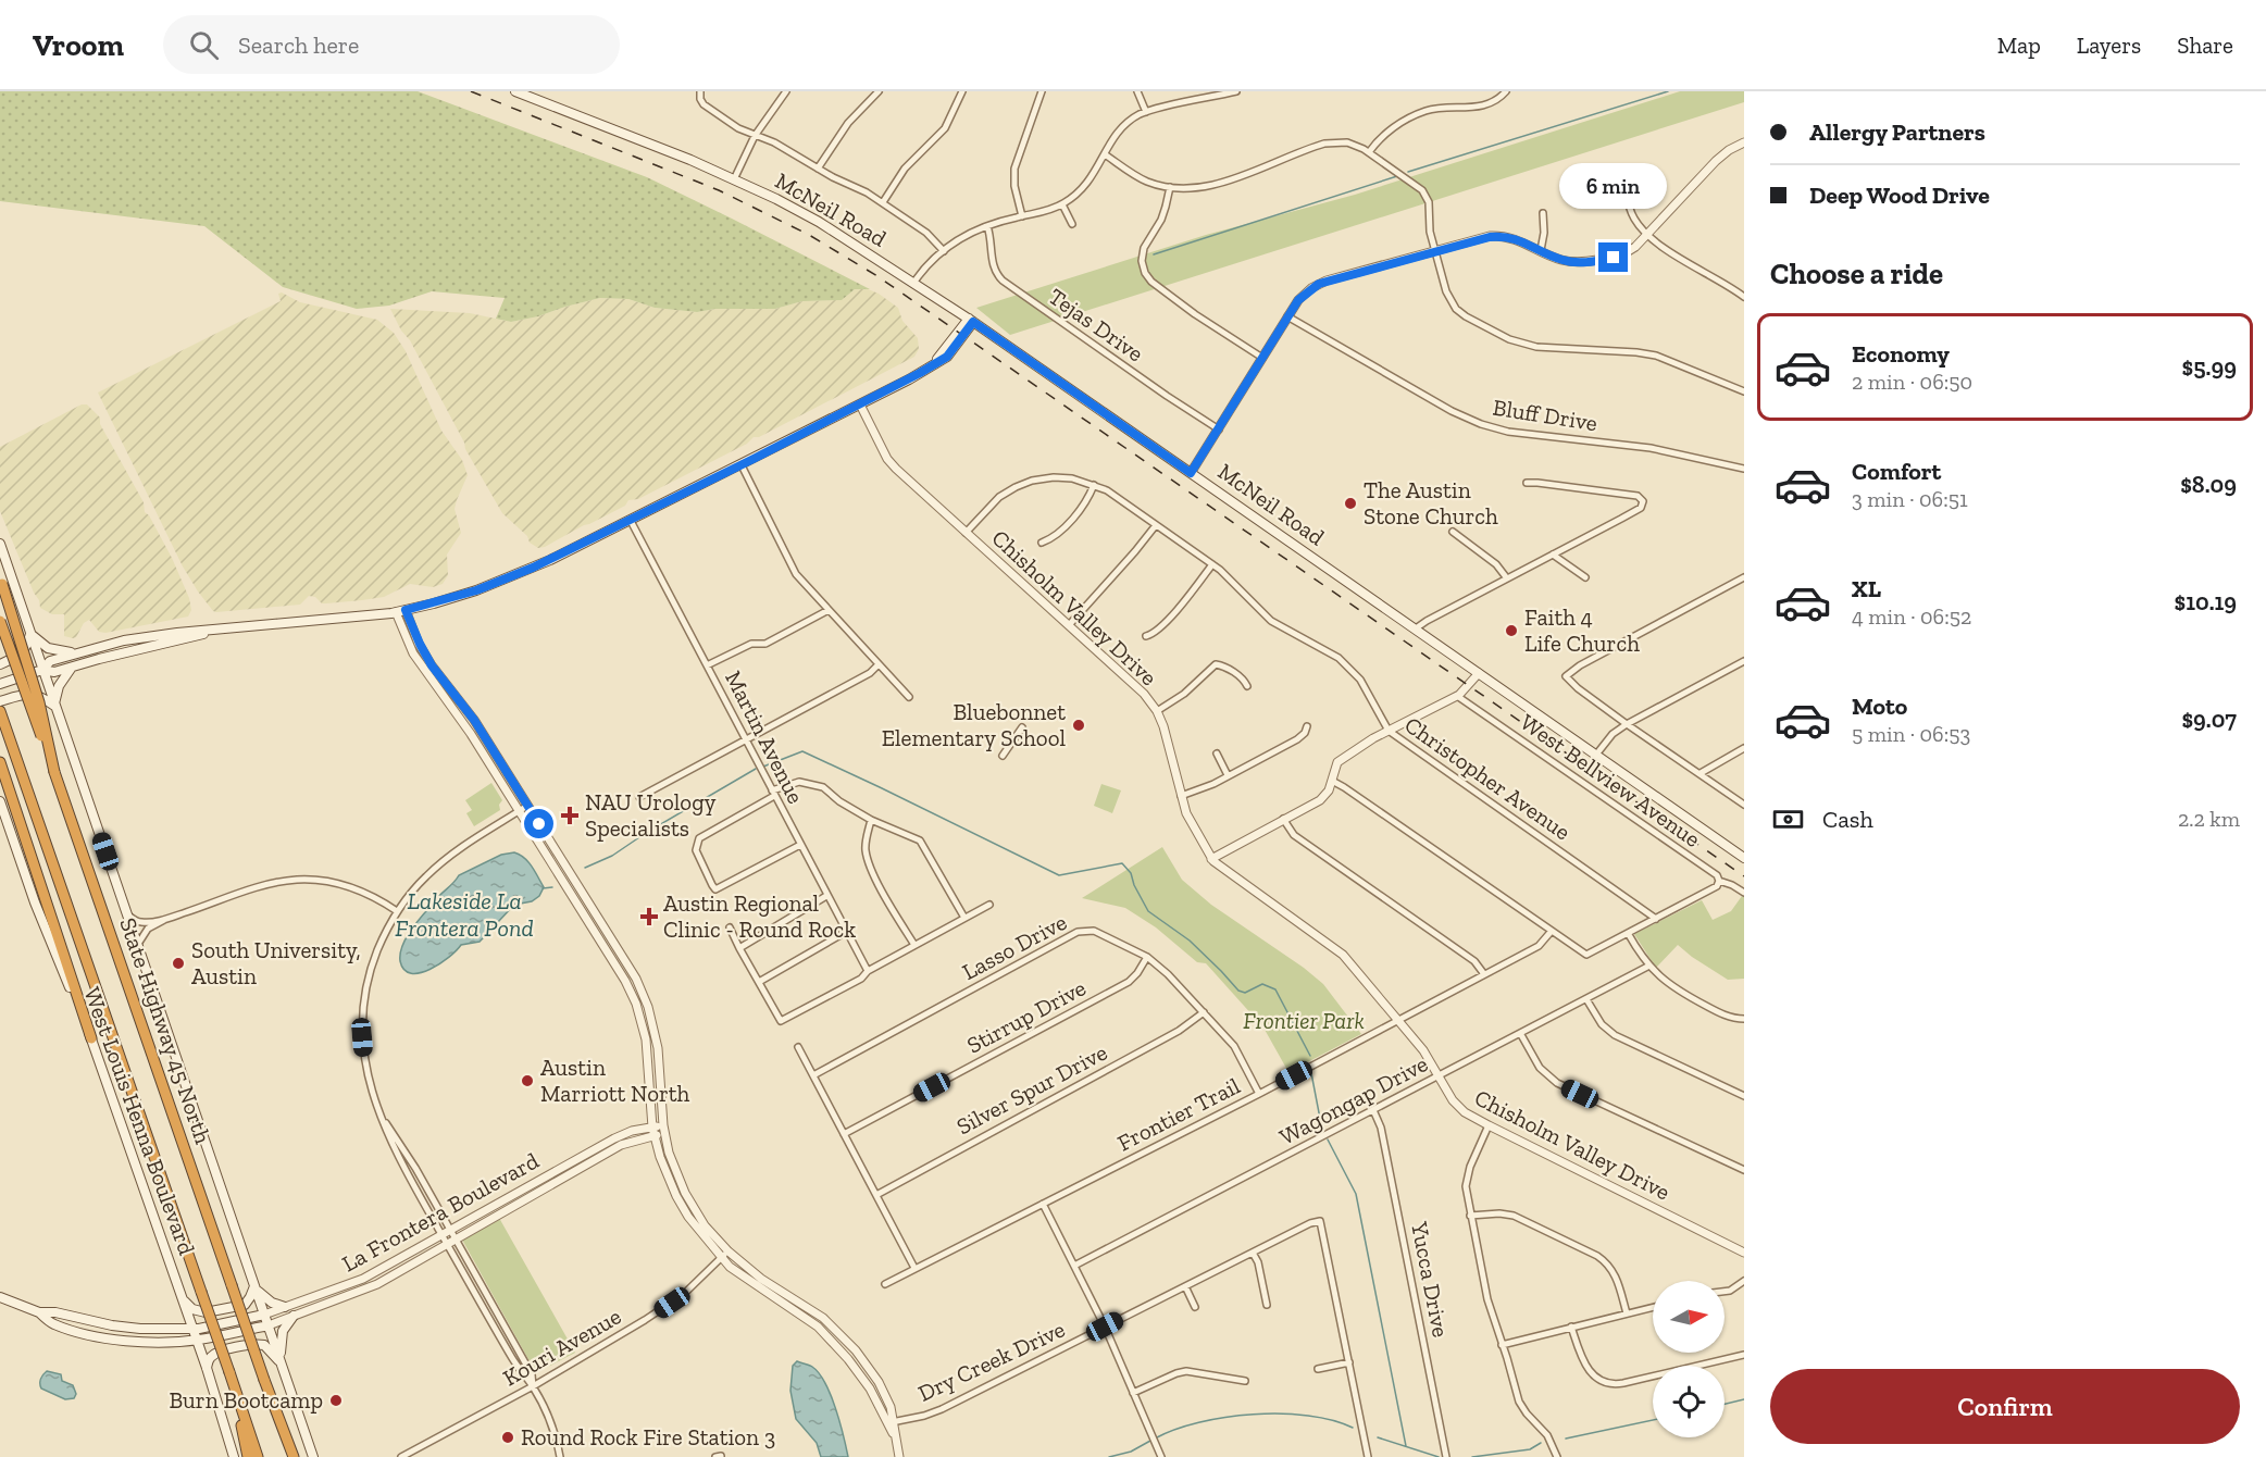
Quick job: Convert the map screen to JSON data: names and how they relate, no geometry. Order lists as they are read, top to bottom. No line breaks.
{"streets":{"highway":["State Highway 45 North"],"main road":["McNeil Road","West Louis Henna Boulevard","La Frontera Boulevard"],"street":["Tejas Drive","Bluff Drive","Chisholm Valley Drive","Martin Avenue","Christopher Avenue","West Bellview Avenue","Lasso Drive","Stirrup Drive","Silver Spur Drive","Wagongap Drive","Frontier Trail","Yucca Drive","Kouri Avenue","Dry Creek Drive"]},"crossings":[["Chisholm Valley Drive","Christopher Avenue"],["Chisholm Valley Drive","Wagongap Drive"],["Chisholm Valley Drive","Frontier Trail"],["Lasso Drive","Stirrup Drive"],["Lasso Drive","Silver Spur Drive"],["Lasso Drive","Frontier Trail"],["Wagongap Drive","Yucca Drive"],["West Louis Henna Boulevard","La Frontera Boulevard"]],"water":["Lakeside La Frontera Pond"],"parks":["Frontier Park"],"places":{"other":["The Austin Stone Church","Faith 4 Life Church","Bluebonnet Elementary School","South University, Austin","Austin Marriott North","Burn Bootcamp","Round Rock Fire Station 3"],"health":["NAU Urology Specialists","Austin Regional Clinic - Round Rock"]},"north":"right","page":{"header":"Vroom","search":"Search here","nav":["Map","Layers","Share"],"banner":["Allergy Partners","Deep Wood Drive"],"bubble":"6 min","heading":"Choose a ride","list":[{"name":"Economy","note":"2 min · 06:50","value":"$5.99"},{"name":"Comfort","note":"3 min · 06:51","value":"$8.09"},{"name":"XL","note":"4 min · 06:52","value":"$10.19"},{"name":"Moto","note":"5 min · 06:53","value":"$9.07"}],"pay":["Cash","2.2 km"],"buttons":"Confirm"}}
